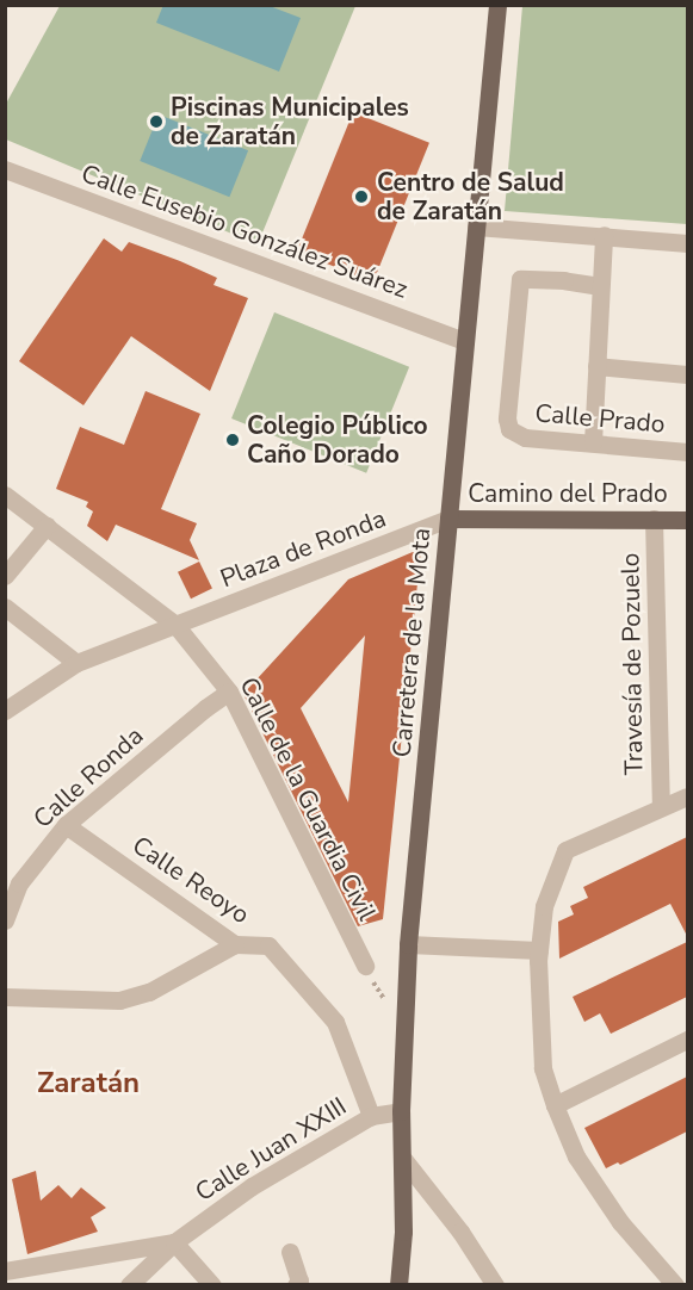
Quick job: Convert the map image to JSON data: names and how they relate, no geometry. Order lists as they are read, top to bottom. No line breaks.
{"streets":{"main road":["Camino del Prado","Carretera de la Mota"],"street":["Calle Eusebio González Suárez","Calle Prado","Plaza de Ronda","Travesía de Pozuelo","Calle Ronda","Calle de la Guardia Civil","Calle Reoyo","Calle Juan XXIII"]},"crossings":[["Calle Eusebio González Suárez","Carretera de la Mota"],["Camino del Prado","Plaza de Ronda"],["Camino del Prado","Carretera de la Mota"],["Camino del Prado","Travesía de Pozuelo"],["Plaza de Ronda","Carretera de la Mota"],["Plaza de Ronda","Calle de la Guardia Civil"],["Carretera de la Mota","Calle Juan XXIII"],["Calle Ronda","Calle de la Guardia Civil"],["Calle Ronda","Calle Reoyo"],["Calle Reoyo","Calle Juan XXIII"]],"districts":["Zaratán"],"places":["Piscinas Municipales de Zaratán","Centro de Salud de Zaratán","Colegio Público Caño Dorado"]}
